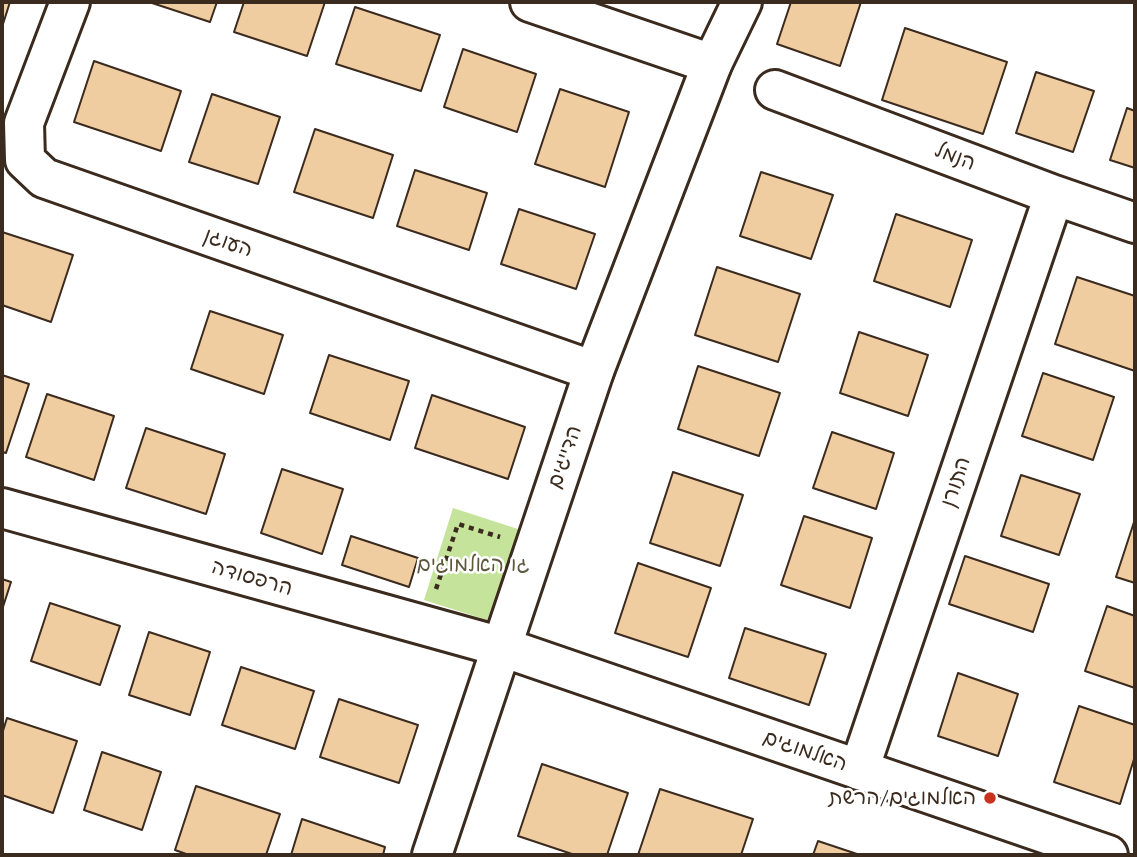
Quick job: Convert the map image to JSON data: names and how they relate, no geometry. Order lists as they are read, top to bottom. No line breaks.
{"streets":{"street":["הנמל","העוגן","הדייגים","התורן","הרפסודה","האלמוגים"]},"crossings":[["הנמל","התורן"],["העוגן","הדייגים"],["הדייגים","הרפסודה"],["הדייגים","האלמוגים"],["התורן","האלמוגים"],["הרפסודה","האלמוגים"]],"parks":["גו האלמוגים"],"places":["האלמוגים/הרשת"]}
